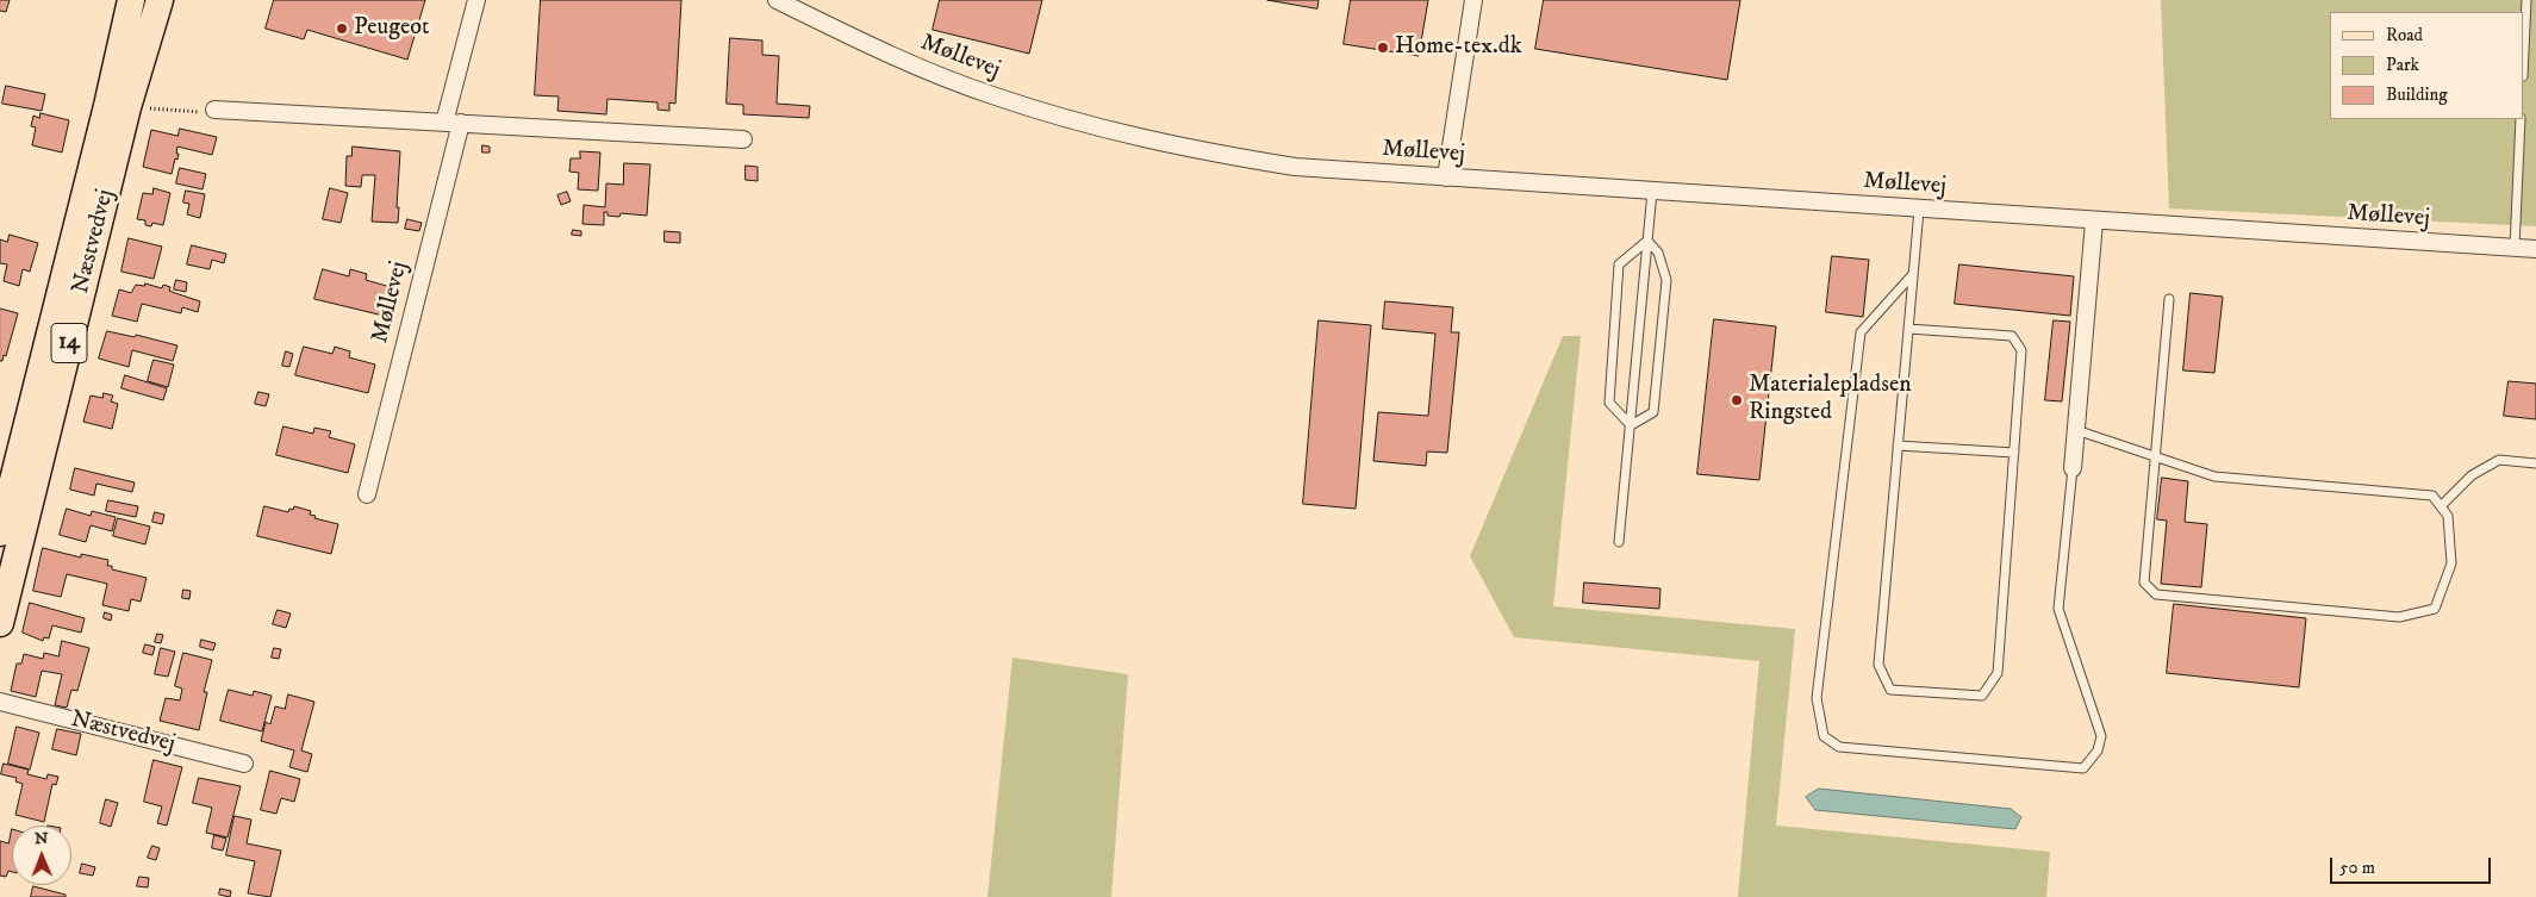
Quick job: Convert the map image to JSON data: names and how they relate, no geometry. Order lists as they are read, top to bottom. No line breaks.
{"streets":{"main road":["Næstvedvej","14"],"street":["Møllevej"]},"places":["Peugeot","Home-tex.dk","Materialepladsen Ringsted"],"legend":["Road","Park","Building"],"scale_bar":"50 m","north":"top"}
